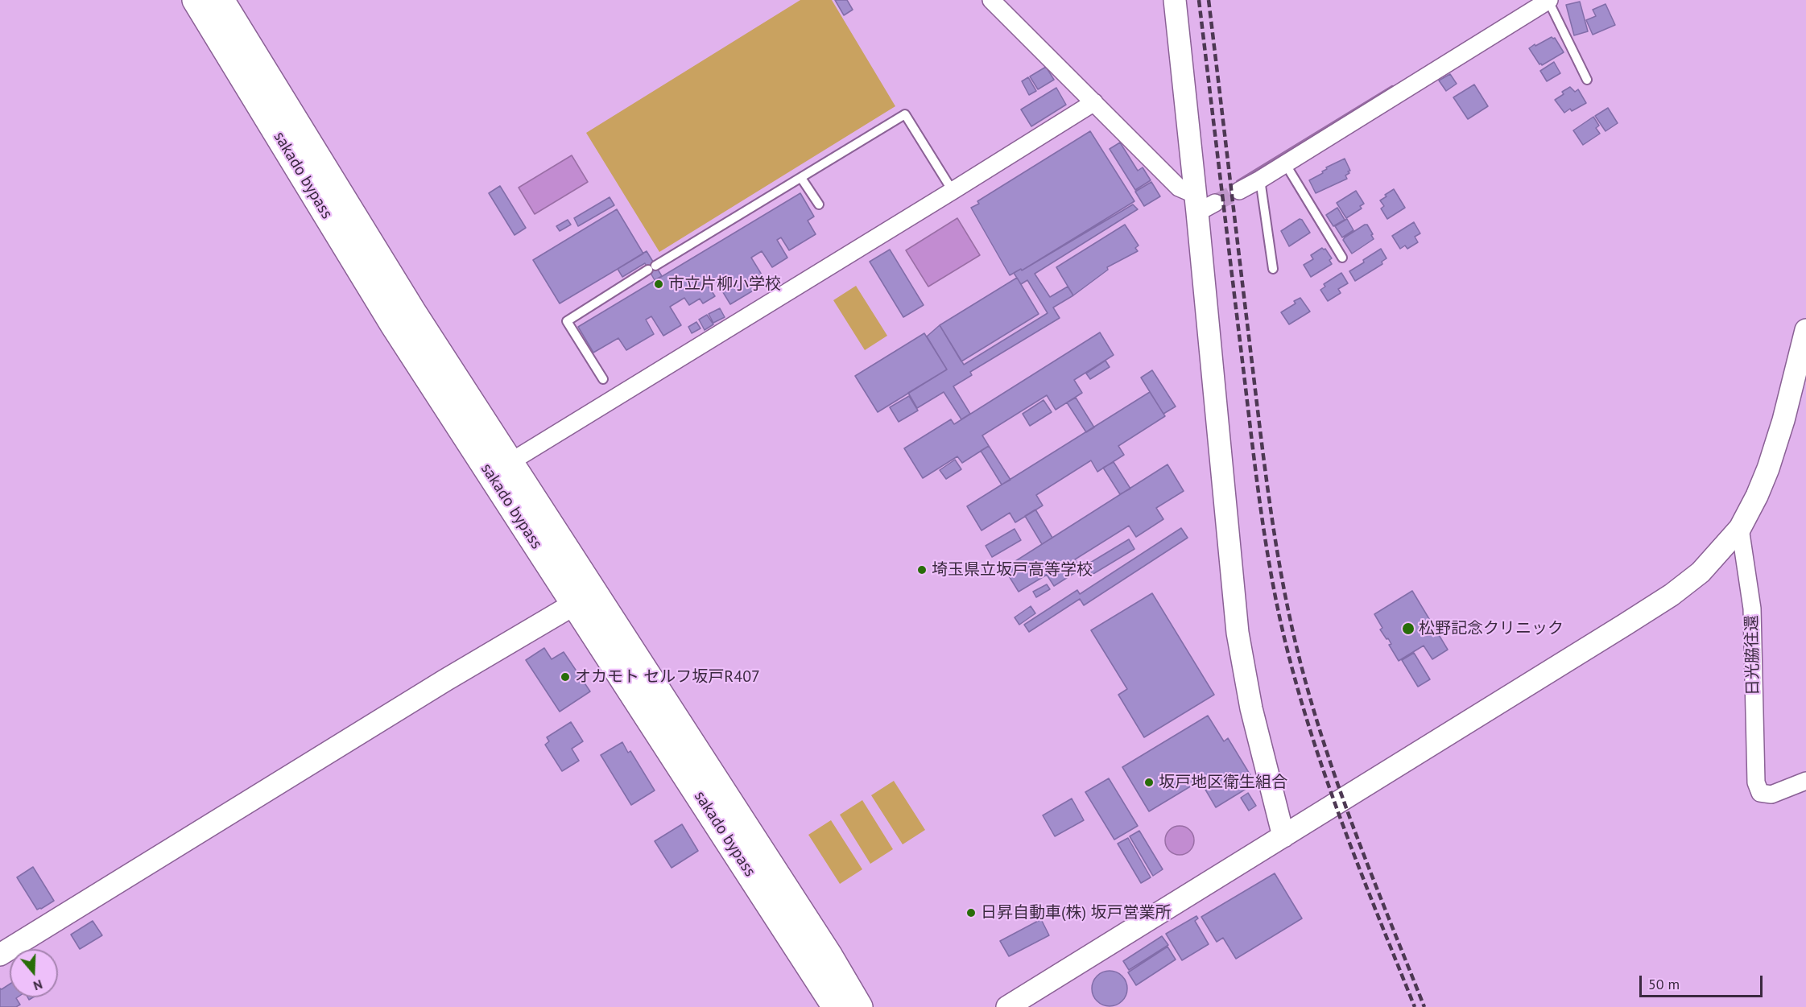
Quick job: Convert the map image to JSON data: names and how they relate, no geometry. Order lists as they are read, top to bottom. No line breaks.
{"streets":{"highway":["sakado bypass"],"street":["日光脇往還"]},"places":["市立片柳小学校","埼玉県立坂戸高等学校","松野記念クリニック","オカモト セルフ坂戸R407","坂戸地区衛生組合","日昇自動車(株) 坂戸営業所"],"scale_bar":"50 m","north":"bottom"}
